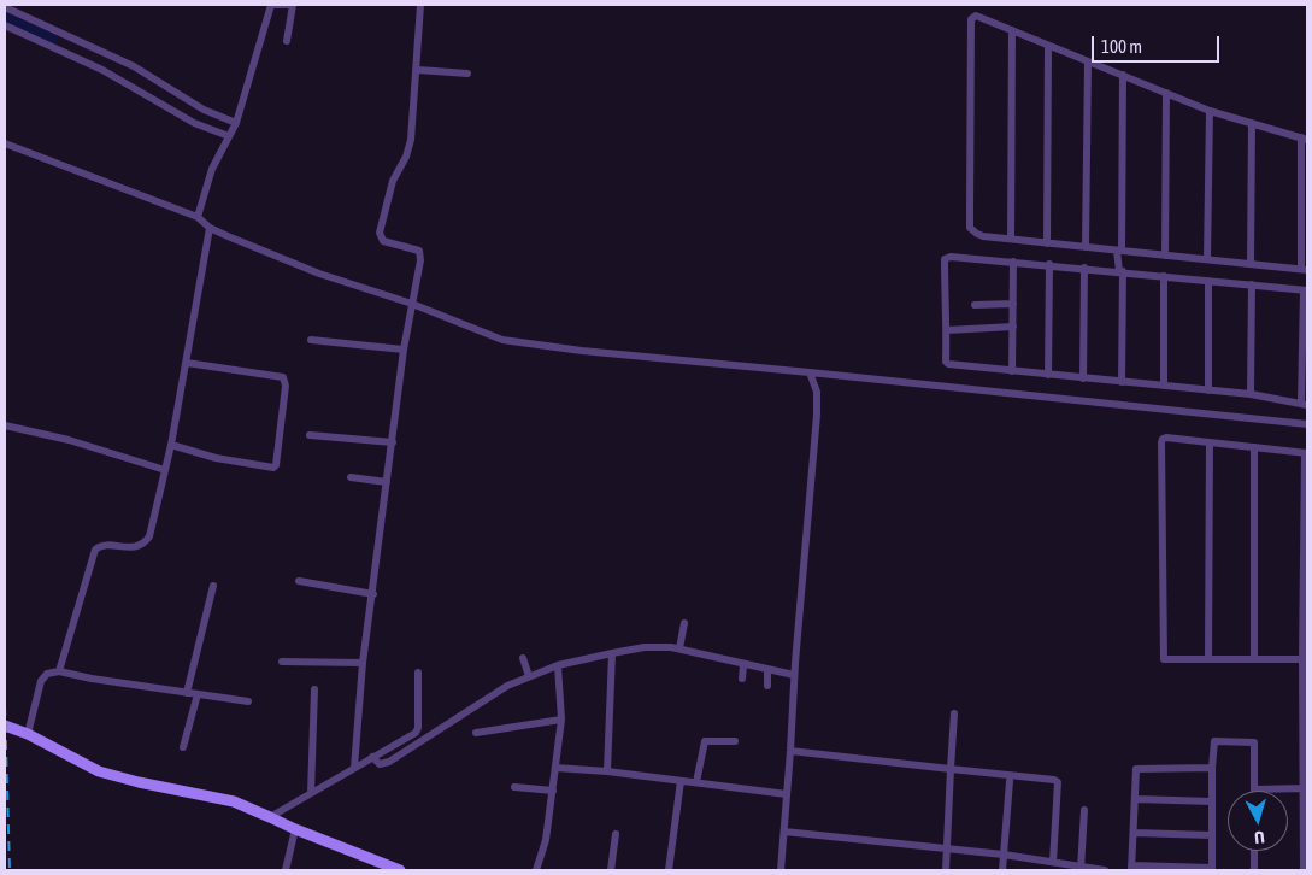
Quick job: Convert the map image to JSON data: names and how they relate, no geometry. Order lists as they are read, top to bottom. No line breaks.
{"scale_bar":"100 m","north":"bottom"}
